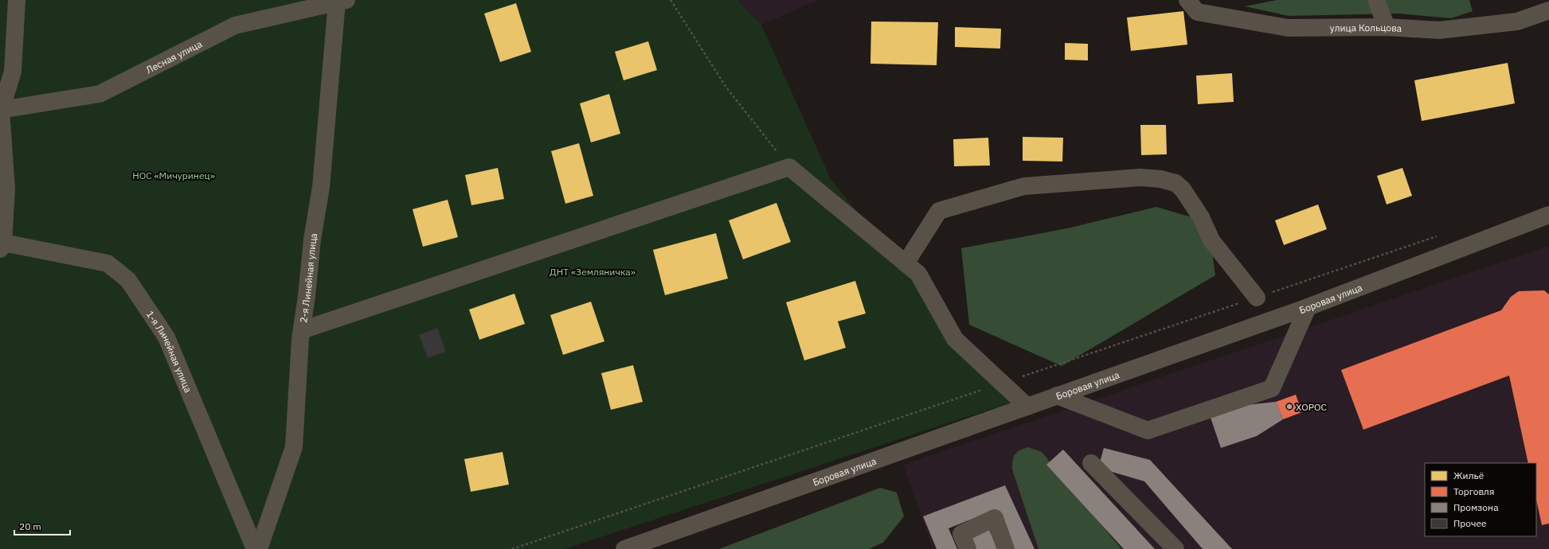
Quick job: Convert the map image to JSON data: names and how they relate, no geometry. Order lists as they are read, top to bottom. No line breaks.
{"streets":{"street":["улица Кольцова","Лесная улица","2-я Линейная улица","Боровая улица","1-я Линейная улица"]},"crossings":[["Лесная улица","2-я Линейная улица"]],"parks":["НОС «Мичуринец»","ДНТ «Земляничка»"],"places":["ХОРОС"],"legend":["Жильё","Торговля","Промзона","Прочее"],"scale_bar":"20 m"}
